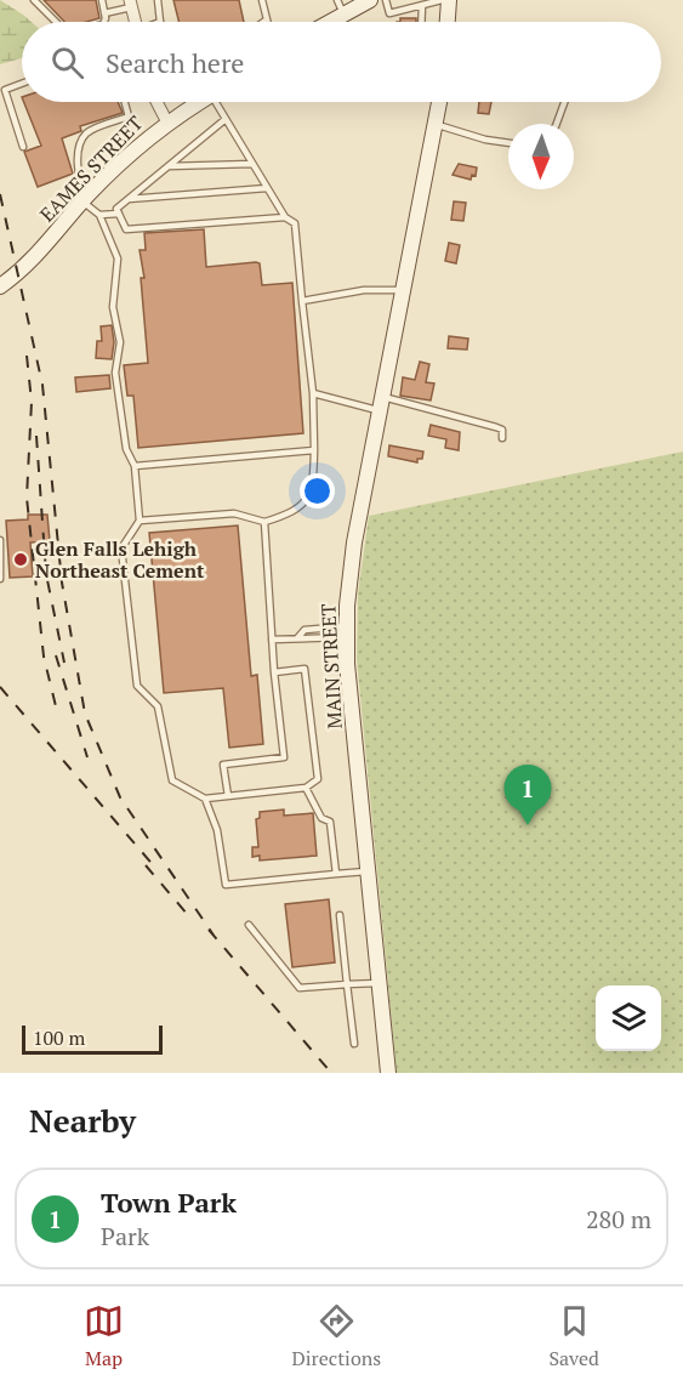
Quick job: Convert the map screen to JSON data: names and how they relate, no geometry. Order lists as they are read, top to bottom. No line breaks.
{"streets":{"main road":["EAMES STREET","MAIN STREET"]},"places":["Glen Falls Lehigh Northeast Cement"],"scale_bar":"100 m","north":"bottom","page":{"search":"Search here","pins":"1","scale":"100 m","heading":"Nearby","list":[{"mark":"1","name":"Town Park","note":"Park","value":"280 m"}],"nav":["Map","Directions","Saved"]}}
